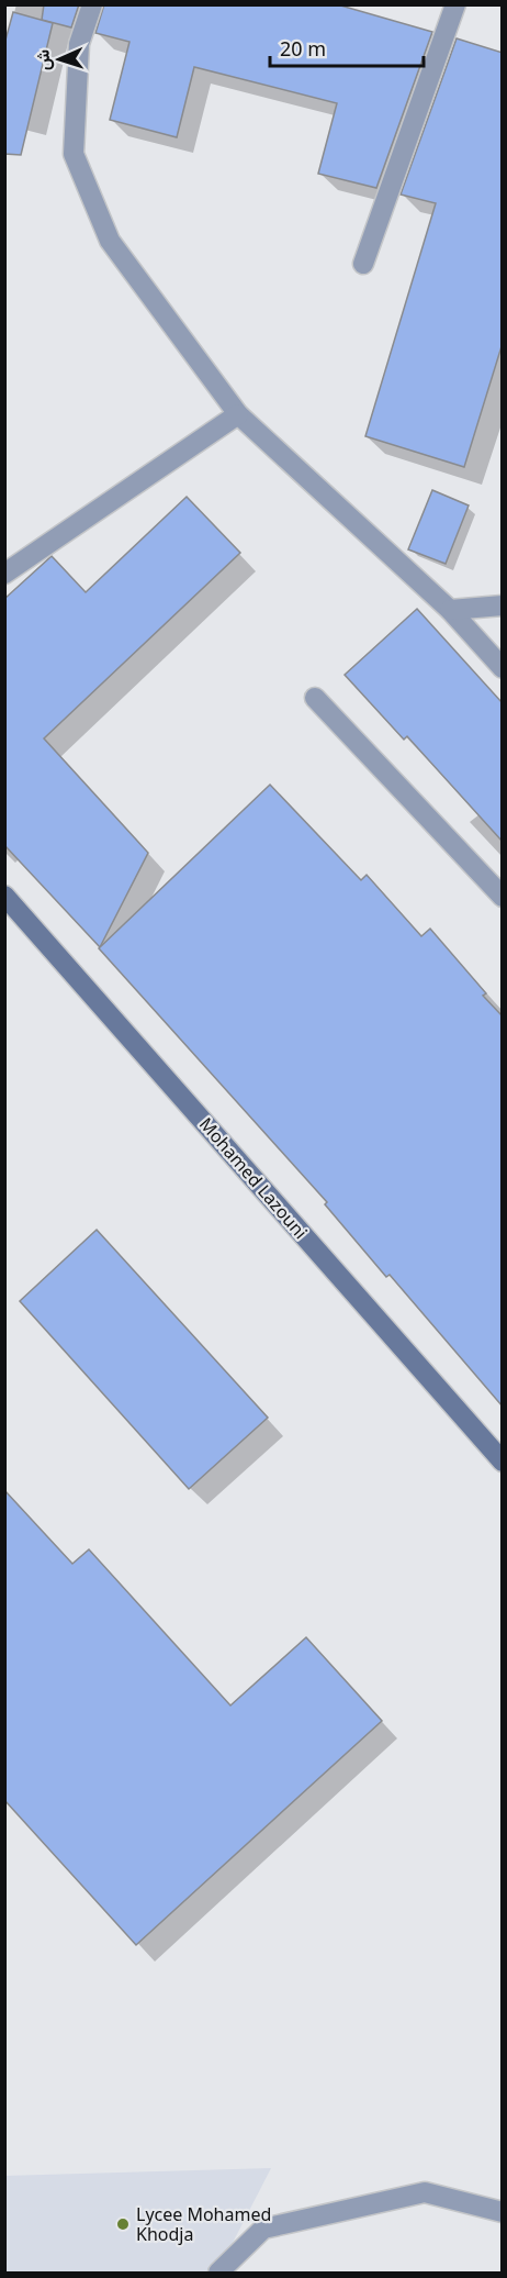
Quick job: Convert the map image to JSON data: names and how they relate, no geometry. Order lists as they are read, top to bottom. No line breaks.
{"streets":{"main road":["Mohamed Lazouni"]},"places":["Lycee Mohamed Khodja"],"scale_bar":"20 m","north":"left"}
